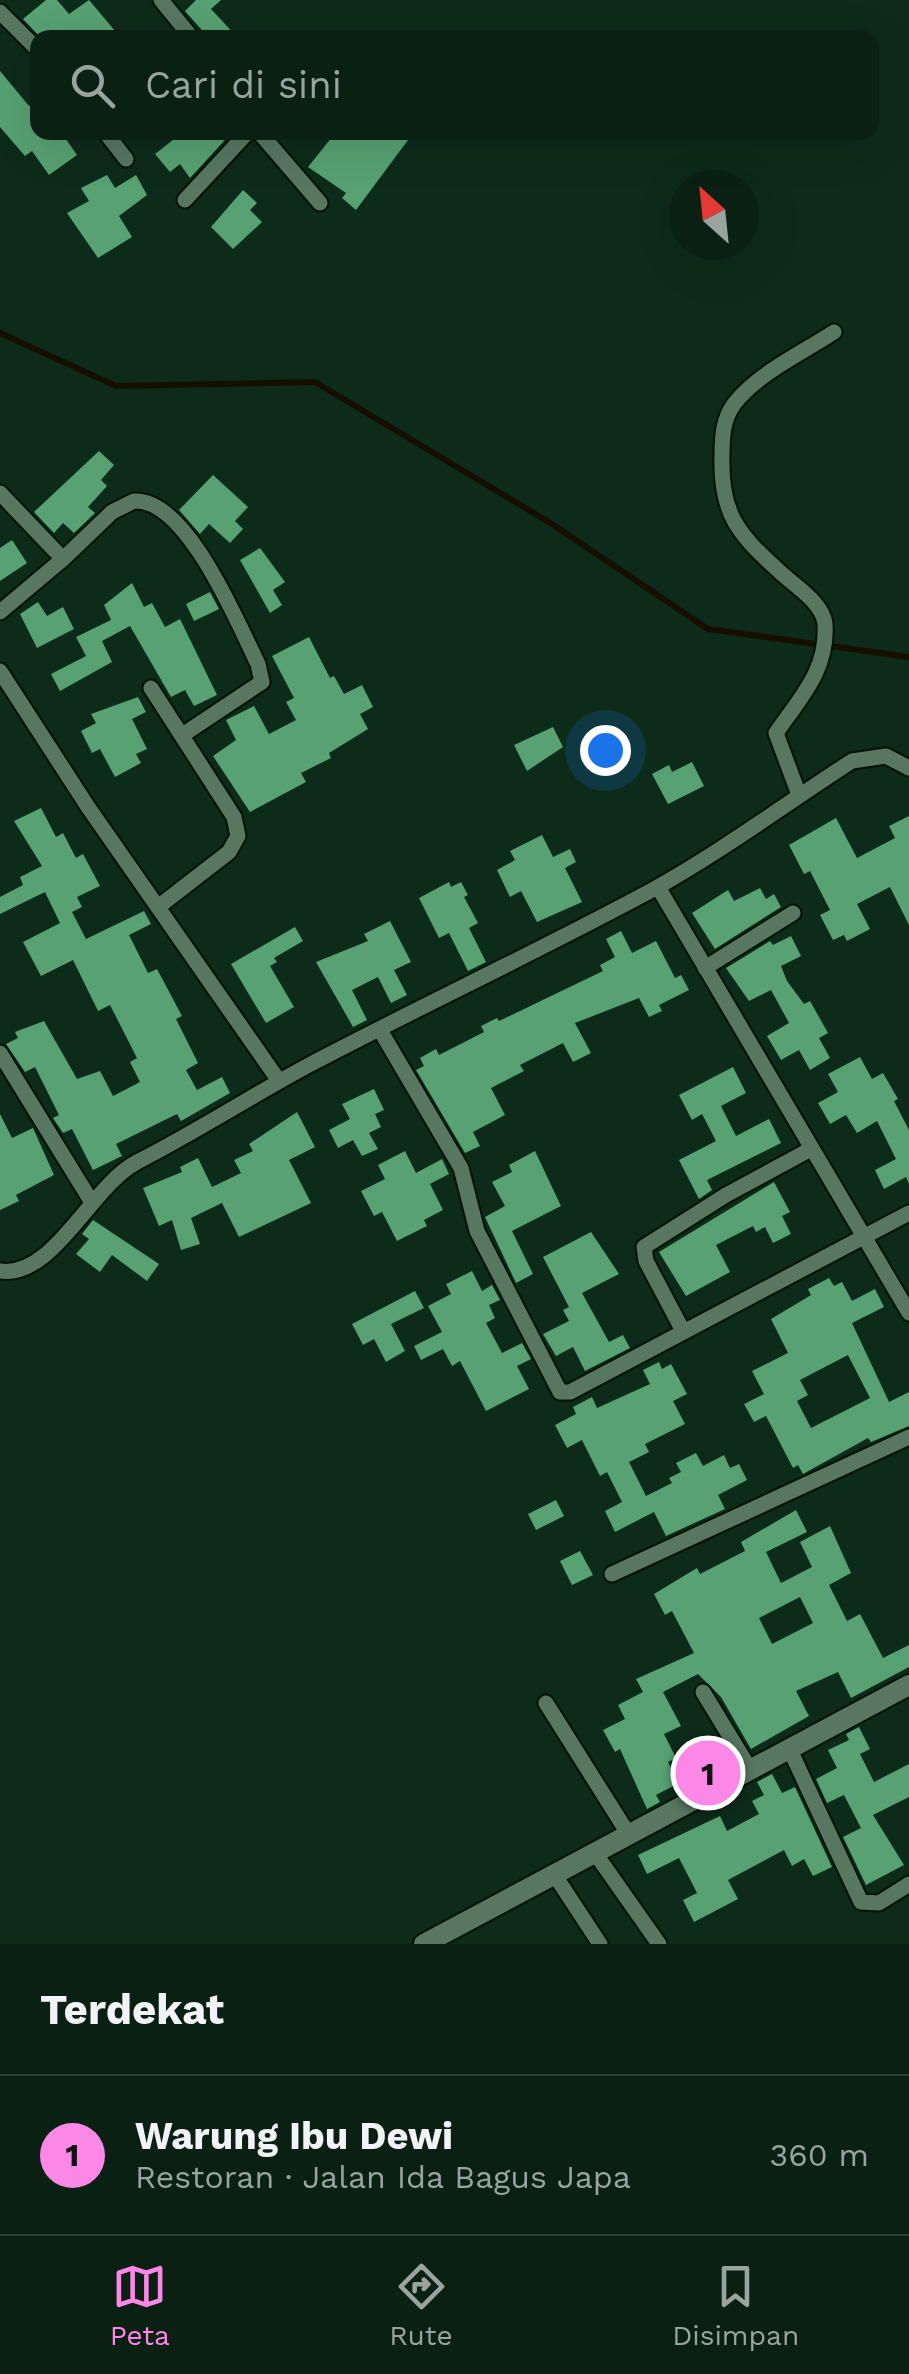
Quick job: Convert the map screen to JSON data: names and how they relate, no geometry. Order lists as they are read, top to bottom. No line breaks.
{"north":"top left","page":{"search":"Cari di sini","pins":"1","heading":"Terdekat","list":[{"mark":"1","name":"Warung Ibu Dewi","note":"Restoran · Jalan Ida Bagus Japa","value":"360 m"}],"nav":["Peta","Rute","Disimpan"]}}
